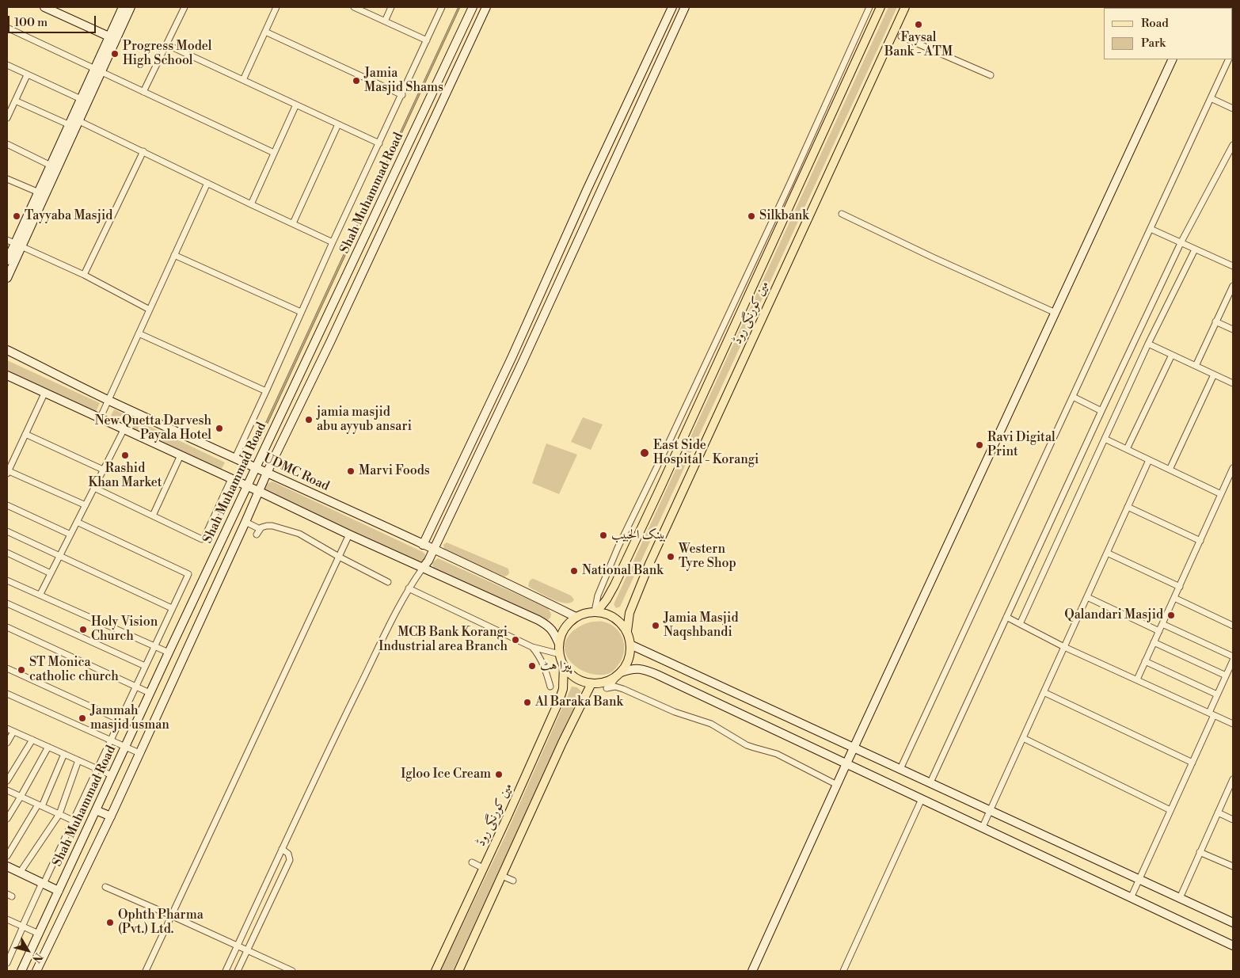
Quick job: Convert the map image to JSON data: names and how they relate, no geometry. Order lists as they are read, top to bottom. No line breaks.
{"streets":{"main road":["مین کورنگی روڈ"],"street":["Shah Muhammad Road","UDMC Road"]},"crossings":[["Shah Muhammad Road","UDMC Road"],["مین کورنگی روڈ","UDMC Road"]],"places":["Faysal Bank - ATM","Progress Model High School","Jamia Masjid Shams","Tayyaba Masjid","Silkbank","jamia masjid abu ayyub ansari","New Quetta Darvesh Payala Hotel","Ravi Digital Print","East Side Hospital - Korangi","Rashid Khan Market","Marvi Foods","بينک الحبيب","Western Tyre Shop","National Bank","Qalandari Masjid","Jamia Masjid Naqshbandi","Holy Vision Church","MCB Bank Korangi Industrial area Branch","پیزا ہٹ","ST Monica catholic church","Al Baraka Bank","Jammah masjid usman","Igloo Ice Cream","Ophth Pharma (Pvt.) Ltd."],"legend":["Road","Park"],"scale_bar":"100 m","north":"bottom right"}
